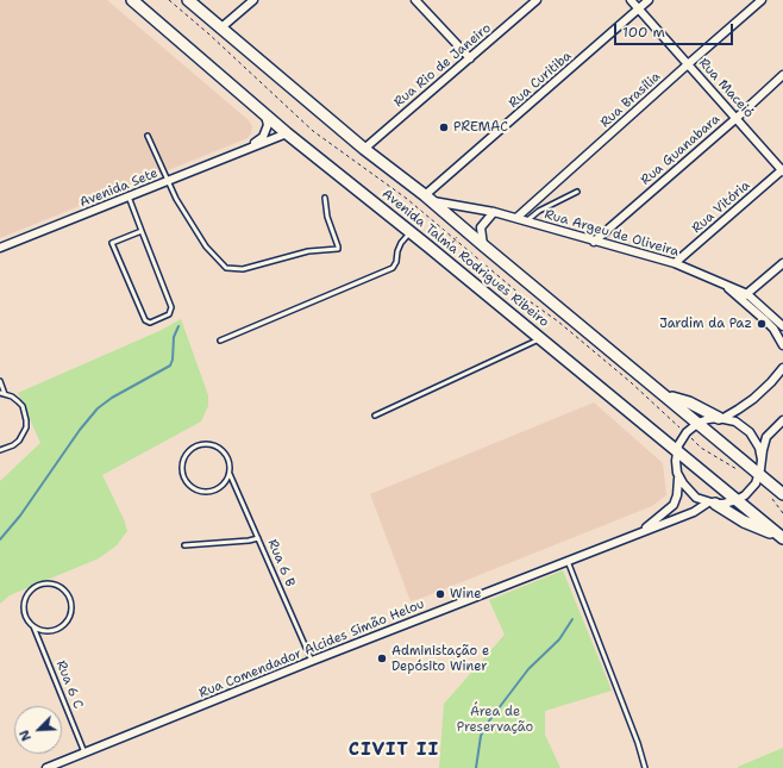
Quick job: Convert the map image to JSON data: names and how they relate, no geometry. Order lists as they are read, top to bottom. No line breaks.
{"streets":{"main road":["Avenida Talma Rodrigues Ribeiro"],"street":["Rua Rio de Janeiro","Rua Curitiba","Rua Maceió","Rua Brasília","Rua Guanabara","Avenida Sete","Rua Vitória","Rua Argeu de Oliveira","Rua Comendador Alcides Simão Helou"],"lane":["Rua 6 B","Rua 6 C"]},"crossings":[["Rua Rio de Janeiro","Avenida Talma Rodrigues Ribeiro"],["Rua Curitiba","Rua Maceió"],["Rua Curitiba","Rua Argeu de Oliveira"],["Rua Curitiba","Avenida Talma Rodrigues Ribeiro"],["Rua Maceió","Rua Brasília"],["Rua Maceió","Rua Guanabara"],["Rua Maceió","Rua Vitória"],["Rua Brasília","Rua Argeu de Oliveira"],["Rua Guanabara","Rua Argeu de Oliveira"],["Avenida Sete","Avenida Talma Rodrigues Ribeiro"],["Rua Vitória","Rua Argeu de Oliveira"],["Rua Argeu de Oliveira","Avenida Talma Rodrigues Ribeiro"],["Avenida Talma Rodrigues Ribeiro","Rua Comendador Alcides Simão Helou"],["Rua 6 B","Rua Comendador Alcides Simão Helou"],["Rua Comendador Alcides Simão Helou","Rua 6 C"]],"districts":["CIVIT II"],"parks":["Área de Preservação"],"places":["PREMAC","Jardim da Paz","Wine","Administação e Depósito Winer"],"scale_bar":"100 m","north":"bottom left"}
